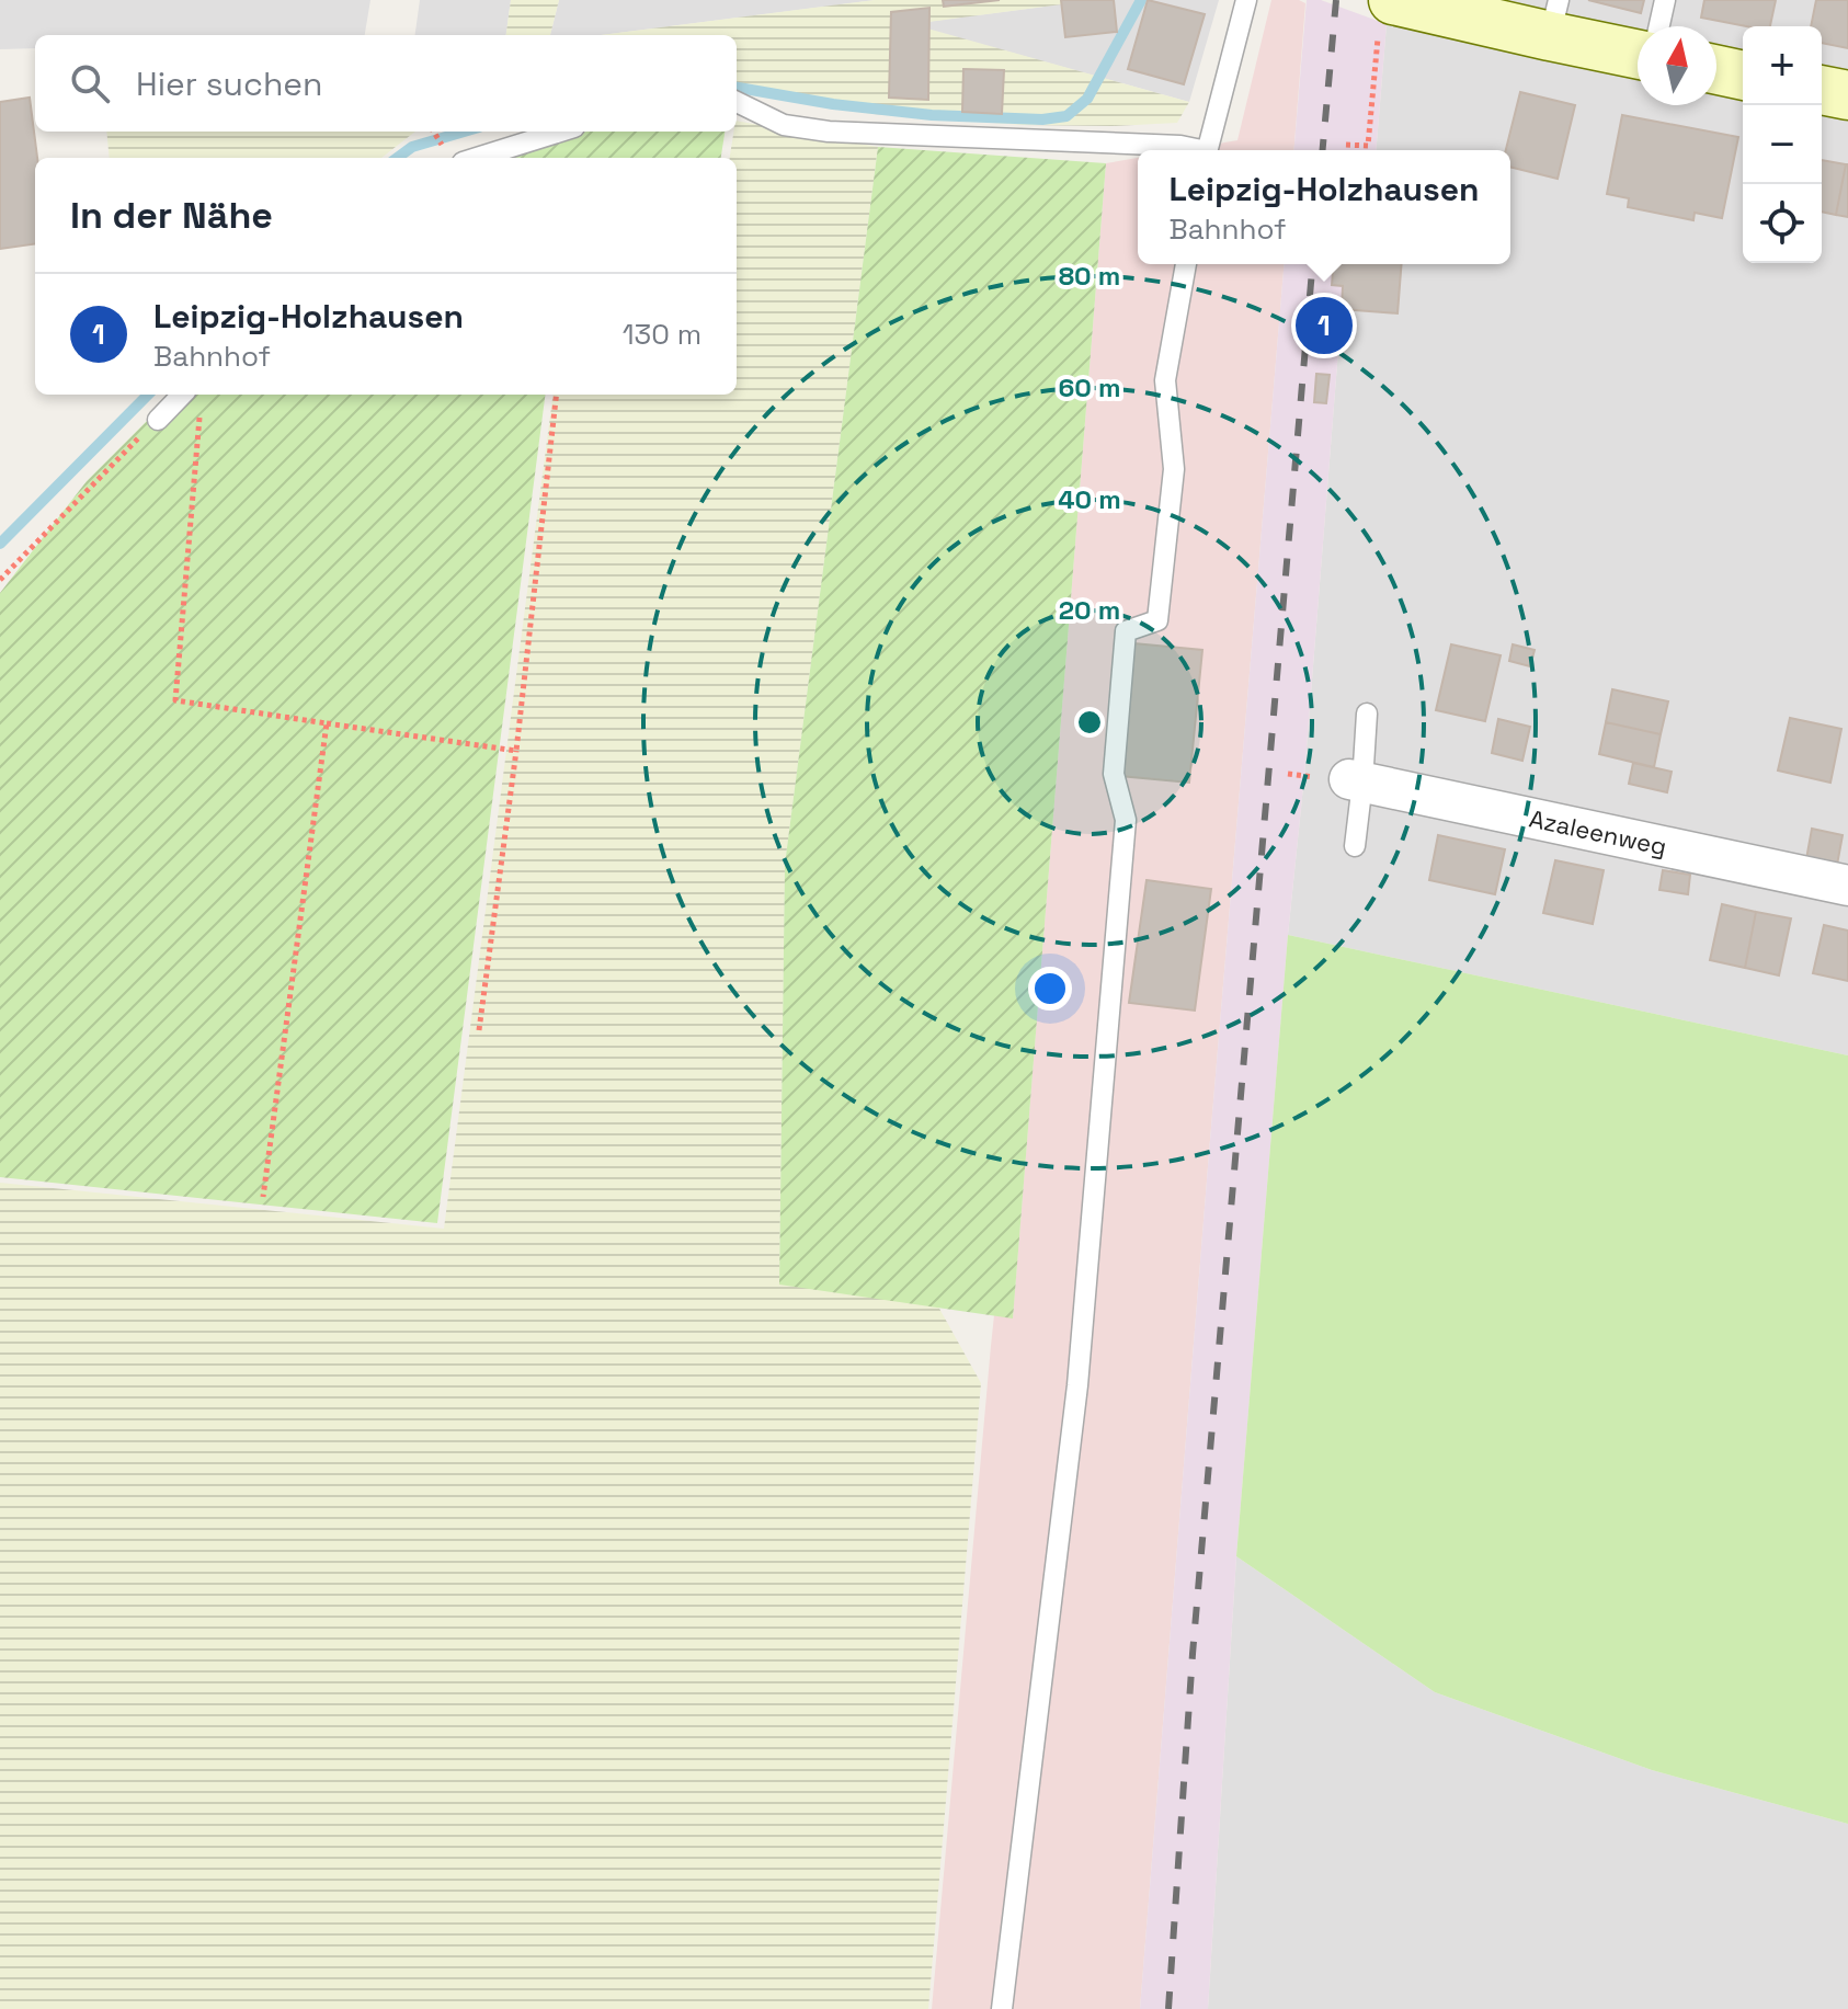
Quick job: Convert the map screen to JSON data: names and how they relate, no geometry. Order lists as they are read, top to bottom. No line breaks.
{"streets":{"street":["Azaleenweg"]},"north":"top","page":{"map_buttons":["+","−"],"search":"Hier suchen","popup":["Leipzig-Holzhausen","Bahnhof"],"heading":"In der Nähe","list":[{"mark":"1","name":"Leipzig-Holzhausen","note":"Bahnhof","value":"130 m"}],"pins":"1"},"rings":["80 m","60 m","40 m","20 m"]}
